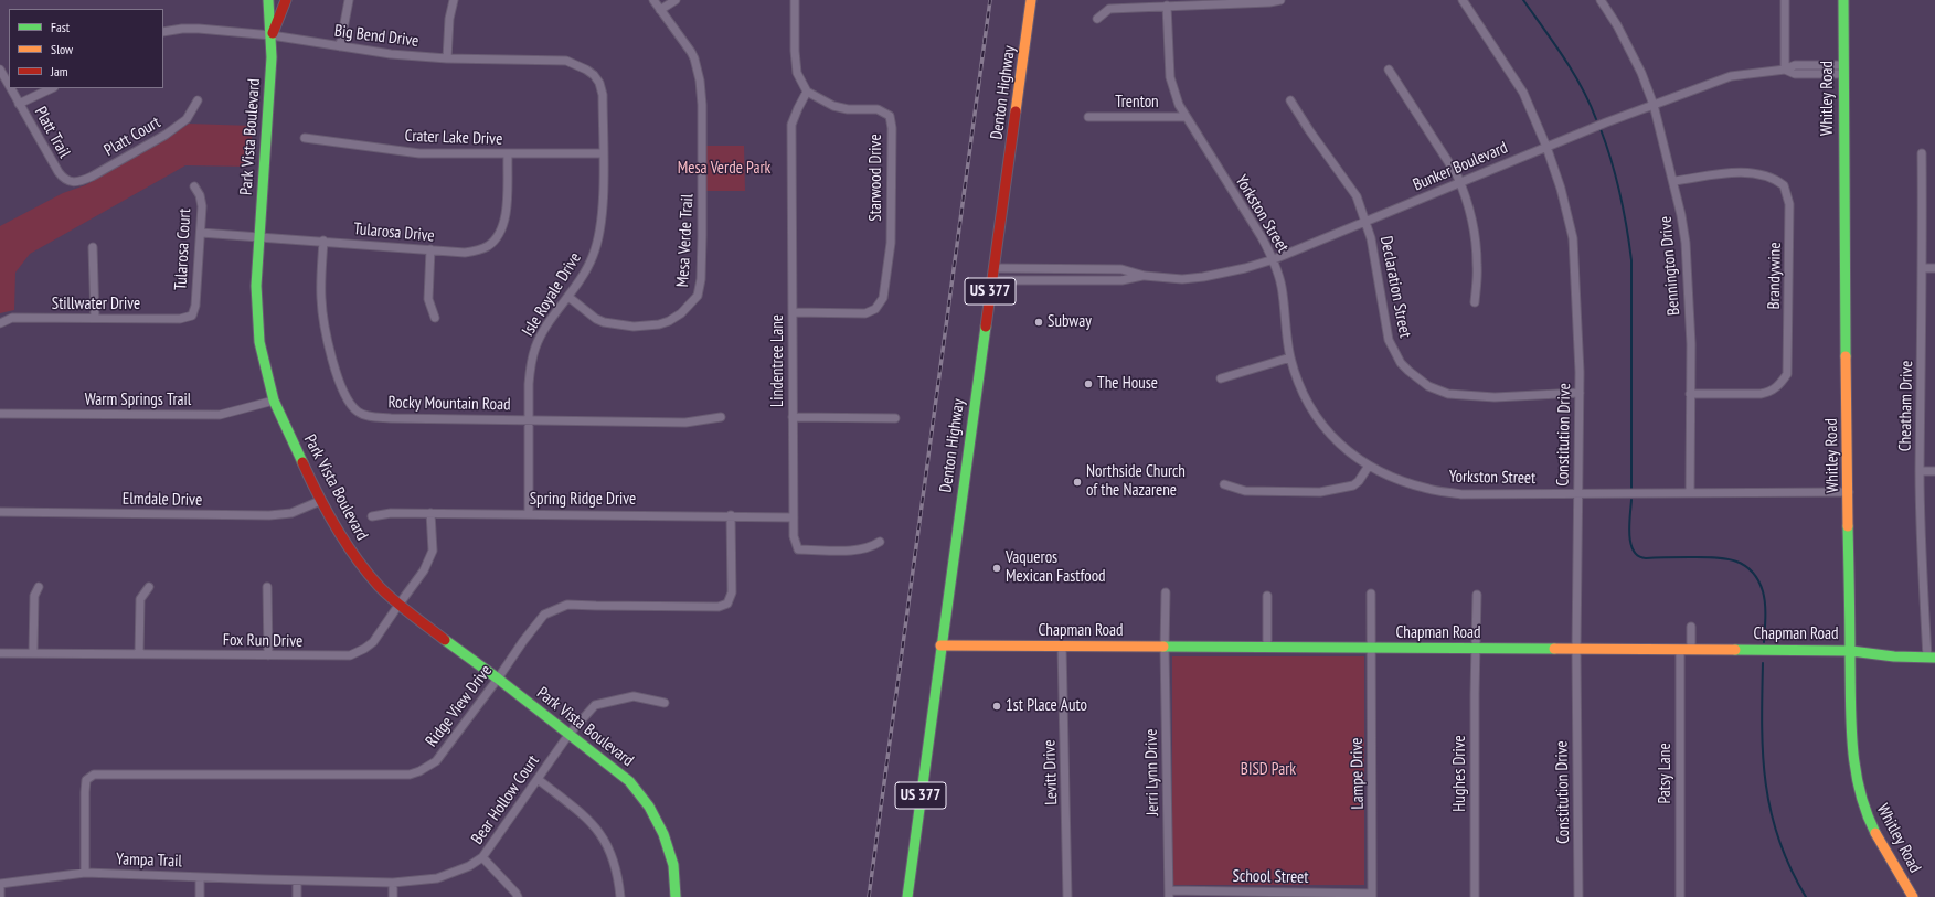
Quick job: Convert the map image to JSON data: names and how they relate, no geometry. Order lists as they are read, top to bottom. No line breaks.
{"streets":{"street":["Big Bend Drive","Denton Highway","Whitley Road","Trenton","Platt Trail","Platt Court","Park Vista Boulevard","Crater Lake Drive","Bunker Boulevard","Starwood Drive","Yorkston Street","Tularosa Drive","Mesa Verde Trail","Tularosa Court","Bennington Drive","Brandywine","Declaration Street","US 377","Isle Royale Drive","Stillwater Drive","Lindentree Lane","Warm Springs Trail","Rocky Mountain Road","Cheatham Drive","Constitution Drive","Elmdale Drive","Spring Ridge Drive","Chapman Road","Fox Run Drive","Ridge View Drive","Levitt Drive","Jerri Lynn Drive","Lampe Drive","Hughes Drive","Patsy Lane","Bear Hollow Court","Yampa Trail","School Street"]},"crossings":[["Big Bend Drive","Park Vista Boulevard"],["Big Bend Drive","Isle Royale Drive"],["Denton Highway","Bunker Boulevard"],["Denton Highway","Chapman Road"],["Whitley Road","Bunker Boulevard"],["Whitley Road","Yorkston Street"],["Whitley Road","Chapman Road"],["Trenton","Yorkston Street"],["Platt Trail","Platt Court"],["Park Vista Boulevard","Tularosa Drive"],["Park Vista Boulevard","Warm Springs Trail"],["Park Vista Boulevard","Elmdale Drive"],["Park Vista Boulevard","Fox Run Drive"],["Park Vista Boulevard","Ridge View Drive"],["Park Vista Boulevard","Bear Hollow Court"],["Crater Lake Drive","Tularosa Drive"],["Crater Lake Drive","Isle Royale Drive"],["Bunker Boulevard","Yorkston Street"],["Bunker Boulevard","Bennington Drive"],["Bunker Boulevard","Declaration Street"],["Bunker Boulevard","Constitution Drive"],["Starwood Drive","Lindentree Lane"],["Yorkston Street","Bennington Drive"],["Yorkston Street","Constitution Drive"],["Tularosa Drive","Tularosa Court"],["Tularosa Drive","Rocky Mountain Road"],["Mesa Verde Trail","Isle Royale Drive"],["Tularosa Court","Stillwater Drive"],["Bennington Drive","Brandywine"],["Declaration Street","Constitution Drive"],["Isle Royale Drive","Rocky Mountain Road"],["Isle Royale Drive","Spring Ridge Drive"],["Lindentree Lane","Spring Ridge Drive"],["Cheatham Drive","Chapman Road"],["Constitution Drive","Chapman Road"],["Spring Ridge Drive","Fox Run Drive"],["Spring Ridge Drive","Ridge View Drive"],["Chapman Road","Levitt Drive"],["Chapman Road","Jerri Lynn Drive"],["Chapman Road","Lampe Drive"],["Chapman Road","Hughes Drive"],["Chapman Road","Patsy Lane"],["Ridge View Drive","Yampa Trail"],["Jerri Lynn Drive","School Street"],["Lampe Drive","School Street"],["Bear Hollow Court","Yampa Trail"]],"parks":["Mesa Verde Park","BISD Park"],"places":["Subway","The House","Northside Church of the Nazarene","Vaqueros Mexican Fastfood","1st Place Auto"],"legend":["Fast","Slow","Jam"]}
